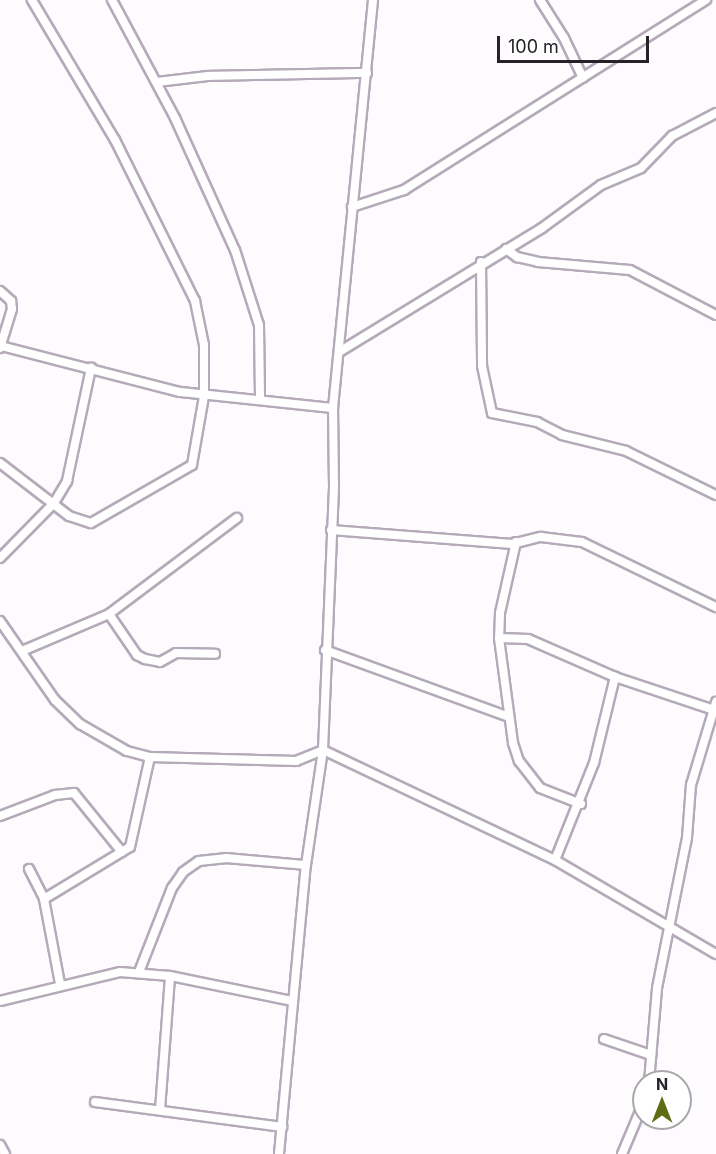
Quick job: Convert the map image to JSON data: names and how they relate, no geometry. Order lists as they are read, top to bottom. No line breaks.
{"scale_bar":"100 m","north":"top"}
